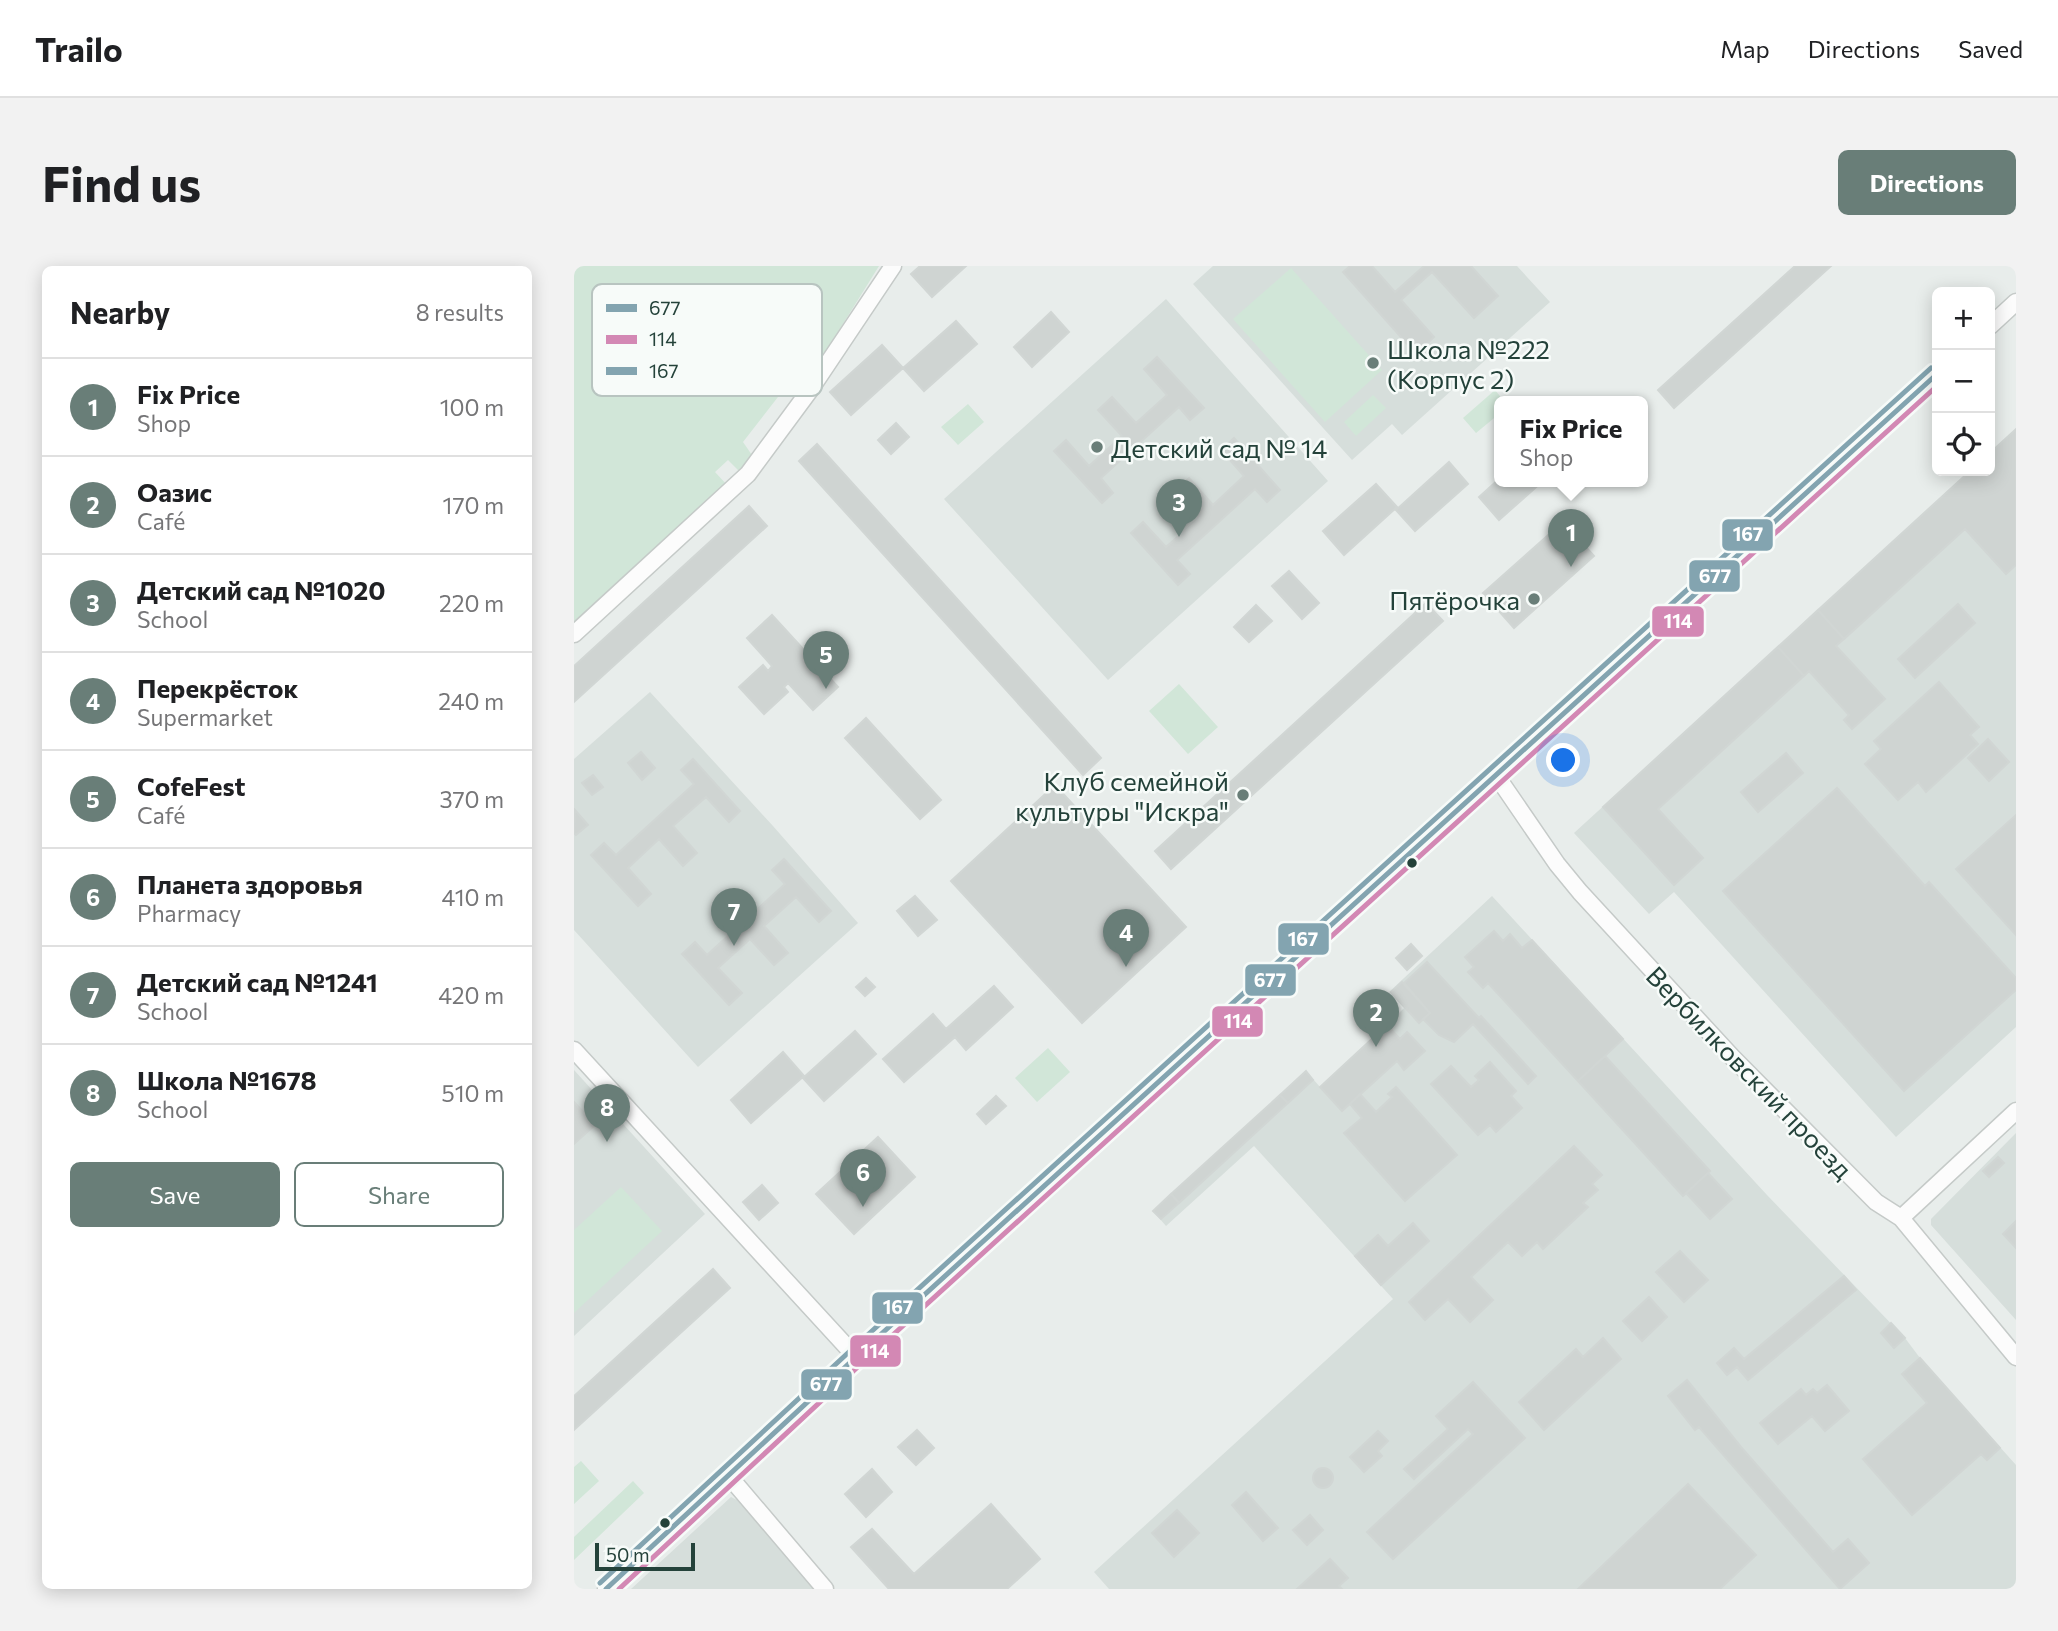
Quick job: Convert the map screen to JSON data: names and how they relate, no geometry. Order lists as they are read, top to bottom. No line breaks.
{"streets":{"street":["Вербилковский проезд"]},"places":["Школа №222 (Корпус 2)","Детский сад № 14","Пятёрочка","Клуб семейной культуры \"Искра\""],"lines":["transit line 167","transit line 677","transit line 114"],"legend":["677","114","167"],"scale_bar":"50 m","page":{"header":"Trailo","nav":["Map","Directions","Saved"],"buttons":["Directions",["Save","Share"]],"title":"Find us","heading":["Nearby","8 results"],"map_buttons":["+","−"],"list":[{"mark":"1","name":"Fix Price","note":"Shop","value":"100 m"},{"mark":"2","name":"Оазис","note":"Café","value":"170 m"},{"mark":"3","name":"Детский сад №1020","note":"School","value":"220 m"},{"mark":"4","name":"Перекрёсток","note":"Supermarket","value":"240 m"},{"mark":"5","name":"CofeFest","note":"Café","value":"370 m"},{"mark":"6","name":"Планета здоровья","note":"Pharmacy","value":"410 m"},{"mark":"7","name":"Детский сад №1241","note":"School","value":"420 m"},{"mark":"8","name":"Школа №1678","note":"School","value":"510 m"}],"popup":["Fix Price","Shop"],"pins":["3","1","5","7","4","2","8","6"],"scale":"50 m"}}
